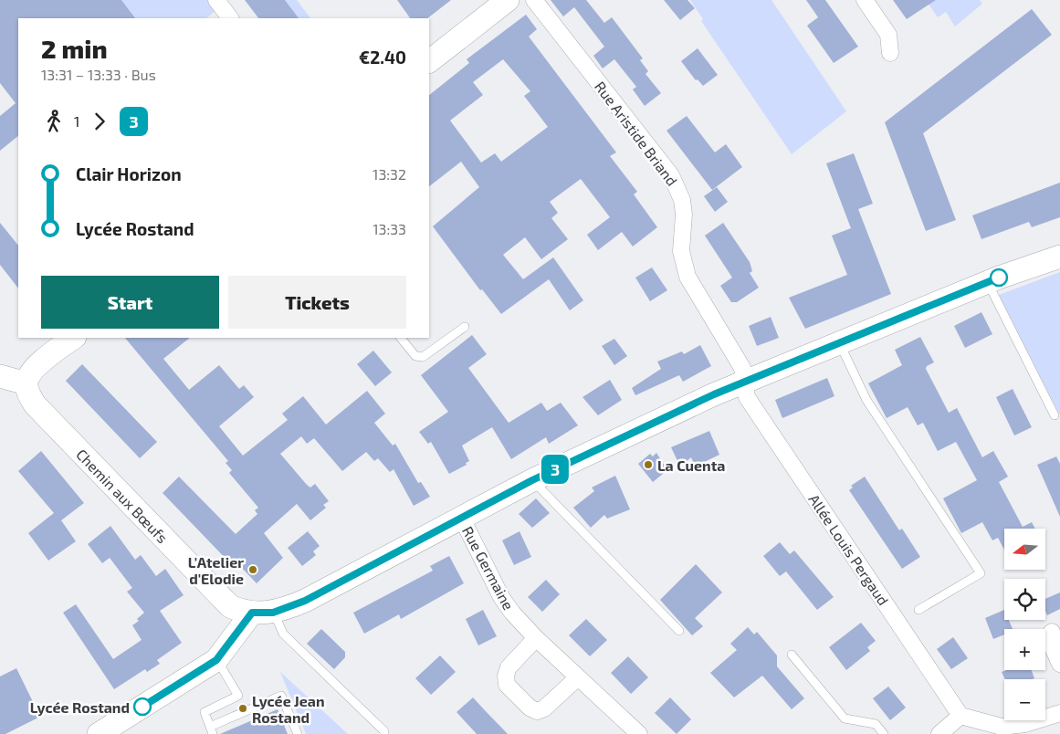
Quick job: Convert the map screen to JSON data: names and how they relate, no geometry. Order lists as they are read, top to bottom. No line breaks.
{"streets":{"main road":["Chemin aux Bœufs"],"street":["Rue Aristide Briand","Allée Louis Pergaud","Rue Germaine"]},"crossings":[["Rue Aristide Briand","Allée Louis Pergaud"]],"places":["La Cuenta","L'Atelier d'Elodie","Lycée Rostand","Lycée Jean Rostand"],"lines":["bus line 3"],"north":"left","page":{"on_map":"3","heading":["2 min","13:31 – 13:33 · Bus","€2.40"],"legs":["1","3"],"list":[{"name":"Clair Horizon","value":"13:32"},{"name":"Lycée Rostand","value":"13:33"}],"buttons":["Start","Tickets"],"map_buttons":["+","−"]}}
